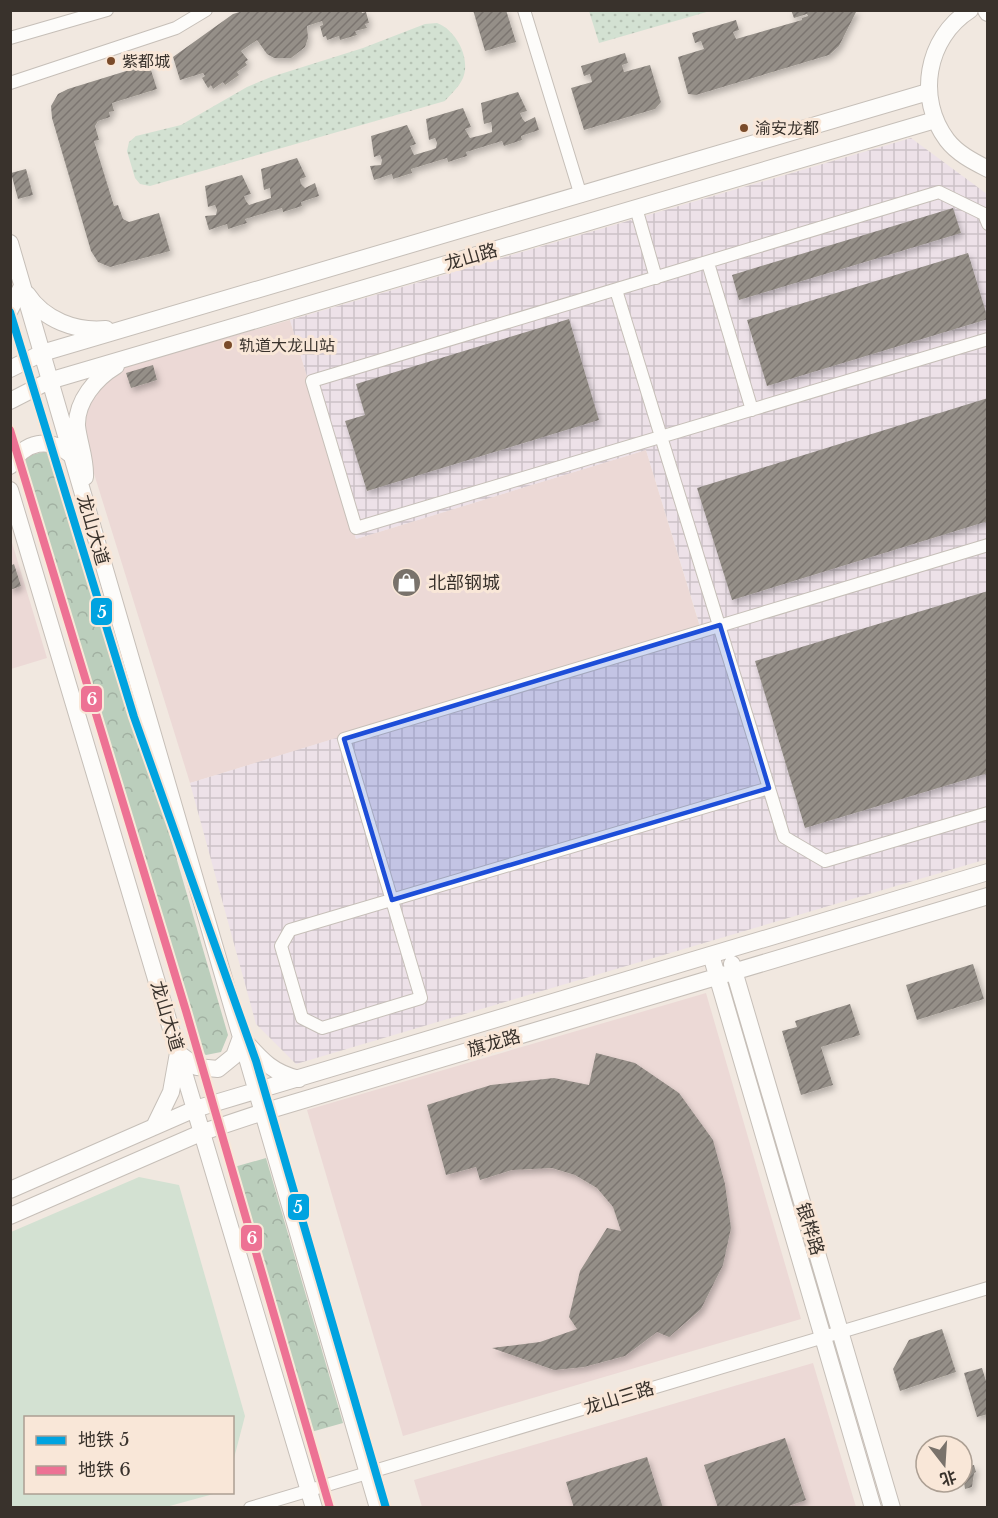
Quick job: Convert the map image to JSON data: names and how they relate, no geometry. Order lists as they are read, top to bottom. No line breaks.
{"streets":{"main road":["龙山路","龙山大道","旗龙路","银桦路"],"street":["龙山三路"]},"crossings":[["龙山路","龙山大道"],["龙山大道","旗龙路"],["龙山大道","龙山三路"],["旗龙路","银桦路"],["银桦路","龙山三路"]],"places":{"other":["紫都城","渝安龙都","轨道大龙山站"],"shop":["北部钢城"]},"lines":["metro line 5","metro line 6"],"legend":["地铁 5","地铁 6"],"north":"bottom"}
